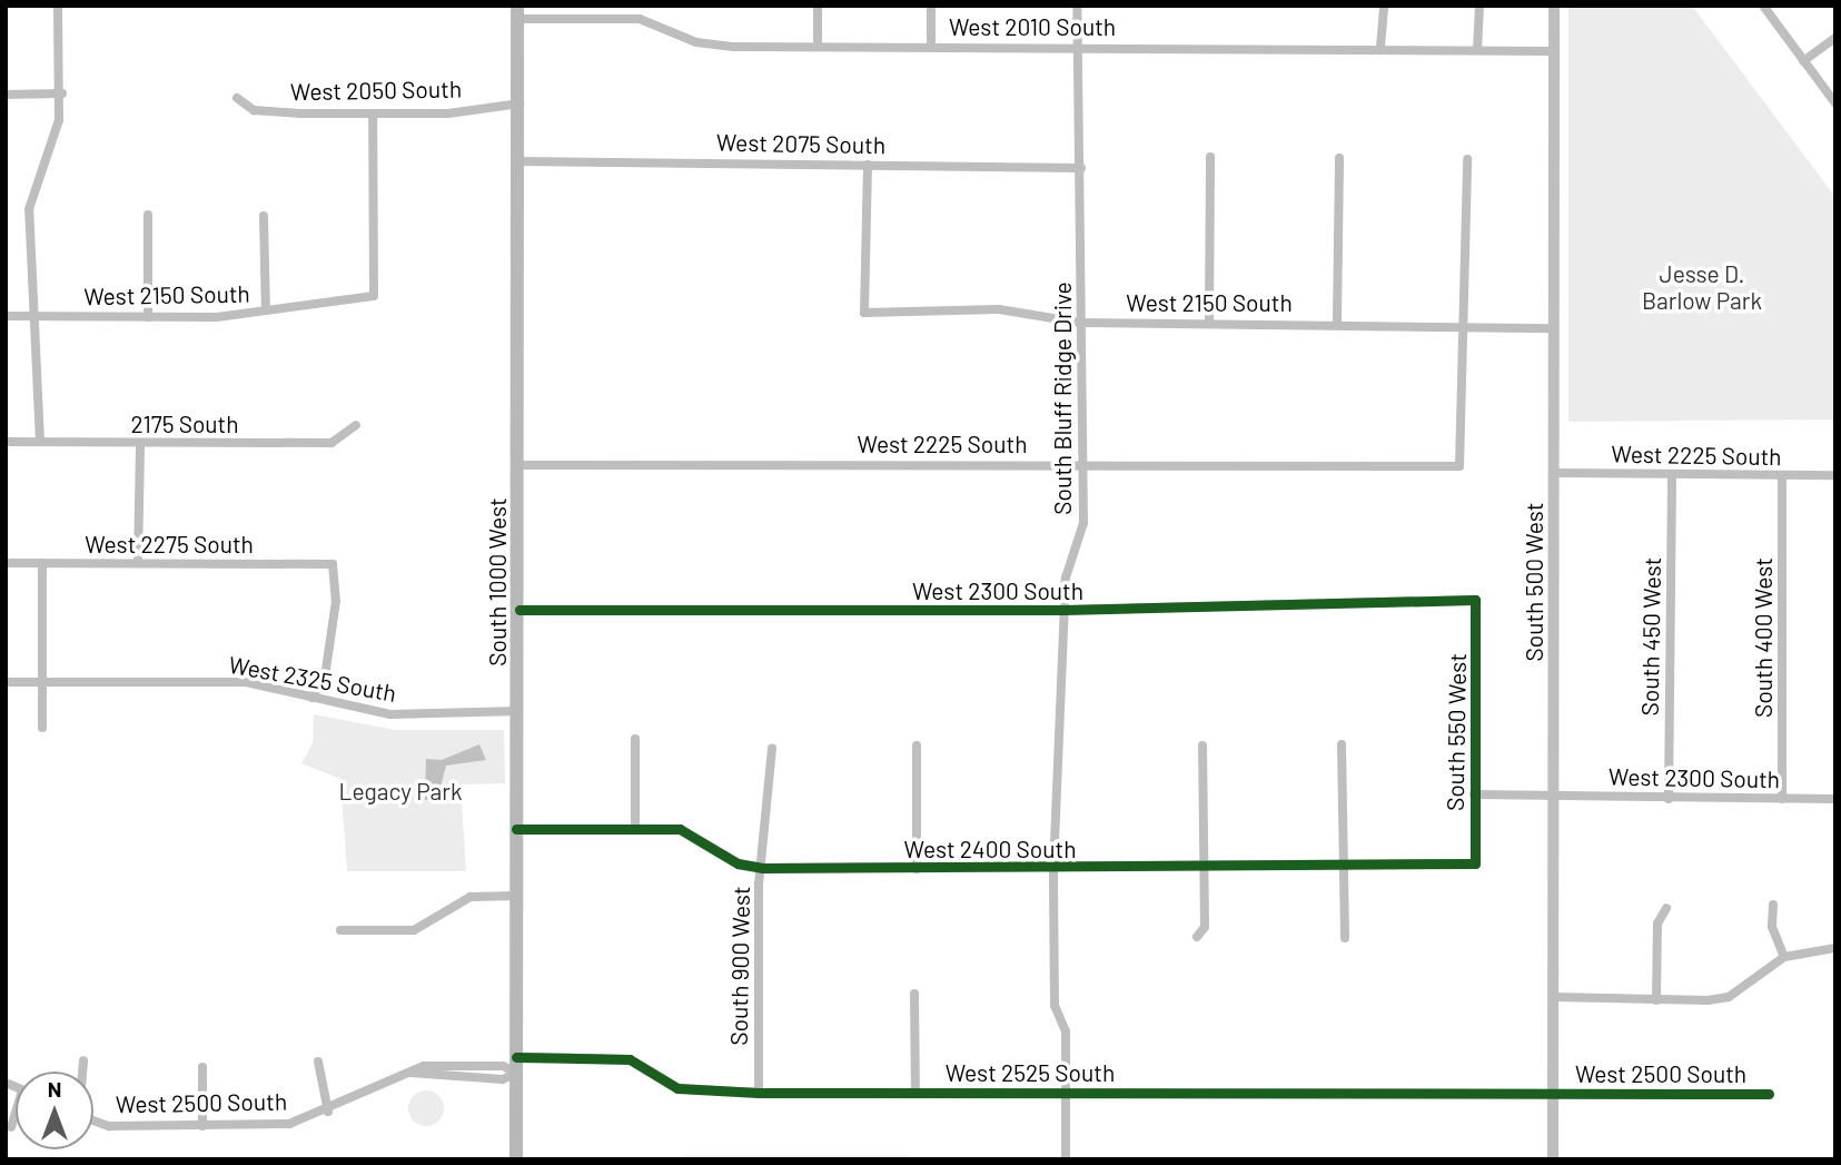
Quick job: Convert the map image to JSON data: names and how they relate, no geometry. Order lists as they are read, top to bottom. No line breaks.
{"streets":{"main road":["South 1000 West"],"street":["West 2010 South","West 2050 South","West 2075 South","West 2150 South","South Bluff Ridge Drive","2175 South","West 2225 South","West 2275 South","South 500 West","West 2300 South","South 450 West","South 400 West","West 2325 South","South 550 West","West 2400 South","South 900 West","West 2525 South","West 2500 South"]},"crossings":[["West 2010 South","South Bluff Ridge Drive"],["West 2010 South","South 1000 West"],["West 2010 South","South 500 West"],["West 2050 South","West 2150 South"],["West 2050 South","South 1000 West"],["West 2075 South","West 2150 South"],["West 2075 South","South Bluff Ridge Drive"],["West 2075 South","South 1000 West"],["West 2150 South","South Bluff Ridge Drive"],["West 2150 South","West 2225 South"],["West 2150 South","South 500 West"],["South Bluff Ridge Drive","West 2225 South"],["South Bluff Ridge Drive","West 2300 South"],["South Bluff Ridge Drive","West 2400 South"],["South Bluff Ridge Drive","West 2525 South"],["West 2225 South","South 1000 West"],["West 2225 South","South 500 West"],["West 2225 South","South 450 West"],["West 2225 South","South 400 West"],["West 2275 South","West 2325 South"],["South 1000 West","West 2300 South"],["South 1000 West","West 2325 South"],["South 1000 West","West 2400 South"],["South 1000 West","West 2525 South"],["South 1000 West","West 2500 South"],["South 500 West","West 2300 South"],["South 500 West","West 2525 South"],["South 500 West","West 2500 South"],["West 2300 South","South 450 West"],["West 2300 South","South 400 West"],["West 2300 South","South 550 West"],["South 550 West","West 2400 South"],["West 2400 South","South 900 West"],["South 900 West","West 2525 South"],["West 2525 South","West 2500 South"]],"parks":["Jesse D. Barlow Park","Legacy Park"],"north":"top"}
